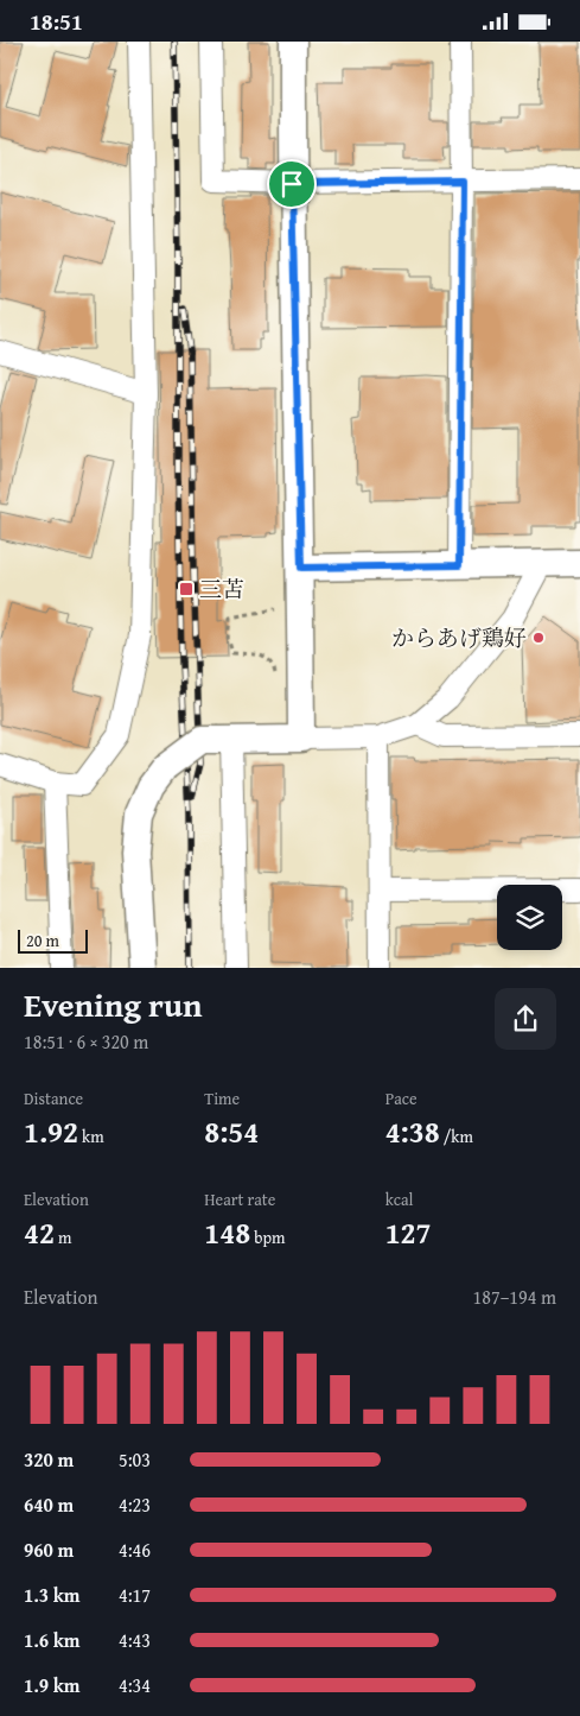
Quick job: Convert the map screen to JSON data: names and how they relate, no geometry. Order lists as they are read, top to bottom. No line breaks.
{"places":{"transit":["三苫"],"other":["からあげ鶏好"]},"scale_bar":"20 m","page":{"status":"18:51","scale":"20 m","heading":["Evening run","18:51 · 6 × 320 m"],"stats":[["Distance","1.92 km"],["Time","8:54"],["Pace","4:38 /km"],["Elevation","42 m"],["Heart rate","148 bpm"],["kcal","127"]],"chart":["Elevation","187–194 m"],"list":[{"name":"320 m","note":"5:03"},{"name":"640 m","note":"4:23"},{"name":"960 m","note":"4:46"},{"name":"1.3 km","note":"4:17"},{"name":"1.6 km","note":"4:43"},{"name":"1.9 km","note":"4:34"}]}}
